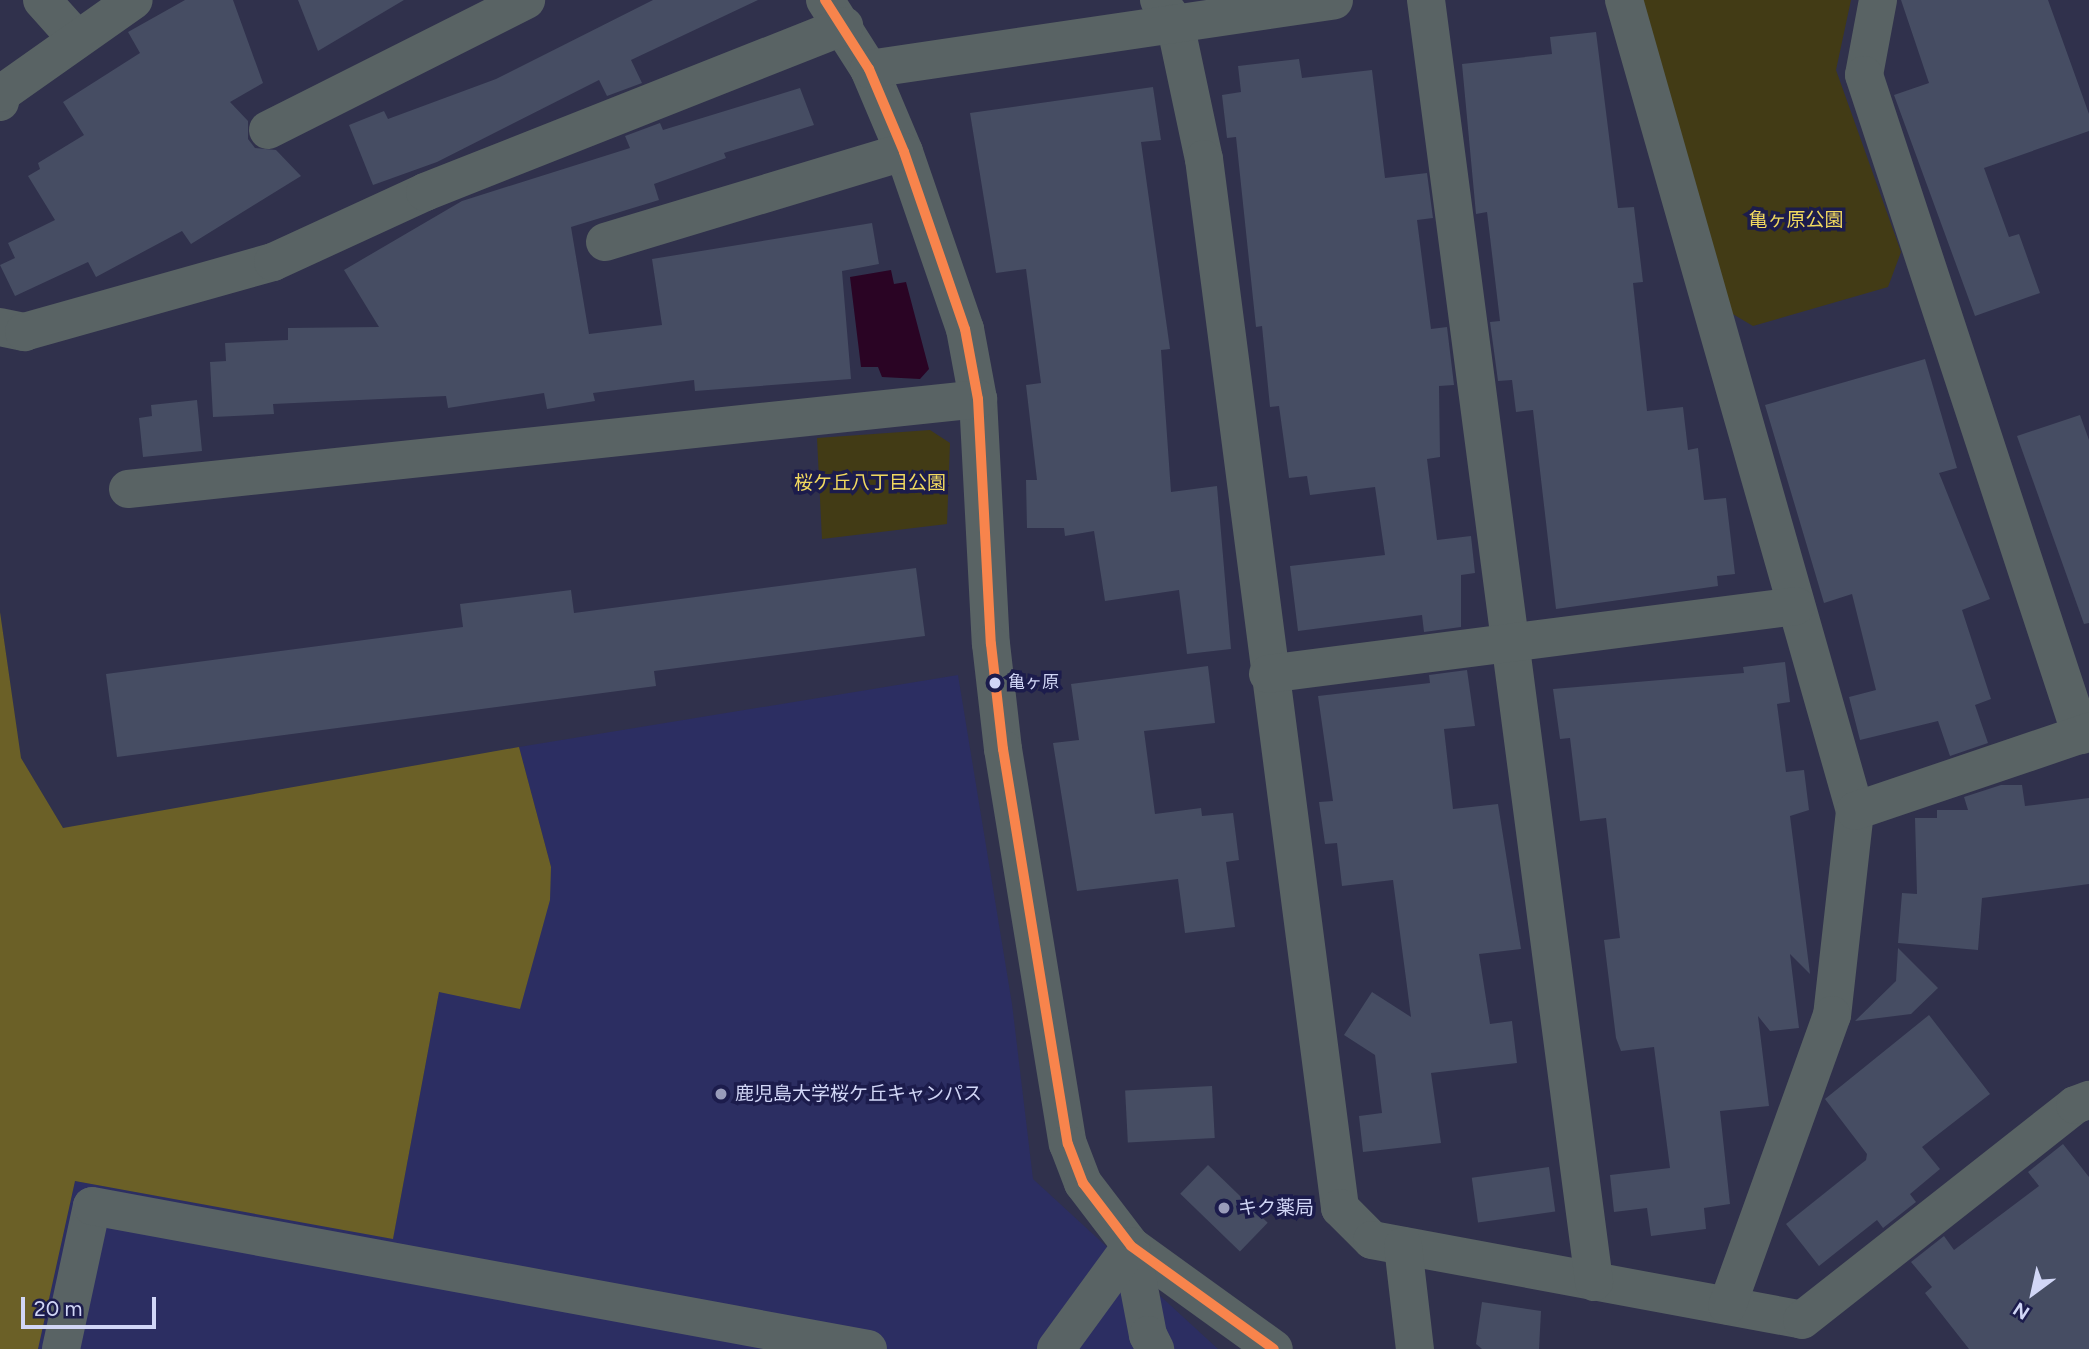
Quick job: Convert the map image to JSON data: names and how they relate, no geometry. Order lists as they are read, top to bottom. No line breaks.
{"parks":["亀ヶ原公園","桜ケ丘八丁目公園"],"places":["亀ヶ原","鹿児島大学桜ケ丘キャンパス","キク薬局"],"scale_bar":"20 m","north":"bottom left"}
